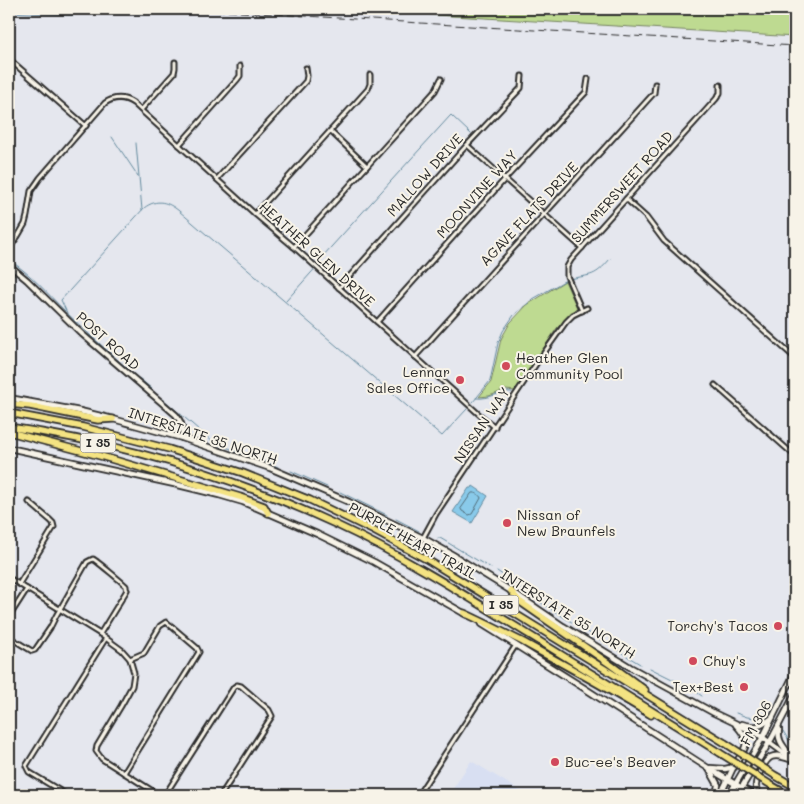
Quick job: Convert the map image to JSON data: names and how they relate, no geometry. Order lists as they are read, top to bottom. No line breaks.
{"streets":{"highway":["I 35","PURPLE HEART TRAIL"],"main road":["INTERSTATE 35 NORTH","FM 306"],"street":["MALLOW DRIVE","SUMMERSWEET ROAD","MOONVINE WAY","AGAVE FLATS DRIVE","HEATHER GLEN DRIVE","POST ROAD","NISSAN WAY"]},"crossings":[["MALLOW DRIVE","HEATHER GLEN DRIVE"],["SUMMERSWEET ROAD","NISSAN WAY"],["MOONVINE WAY","HEATHER GLEN DRIVE"],["AGAVE FLATS DRIVE","HEATHER GLEN DRIVE"],["HEATHER GLEN DRIVE","NISSAN WAY"],["POST ROAD","INTERSTATE 35 NORTH"],["NISSAN WAY","INTERSTATE 35 NORTH"],["INTERSTATE 35 NORTH","FM 306"]],"places":["Heather Glen Community Pool","Lennar Sales Office","Nissan of New Braunfels","Torchy's Tacos","Chuy's","Tex+Best","Buc-ee's Beaver"]}
